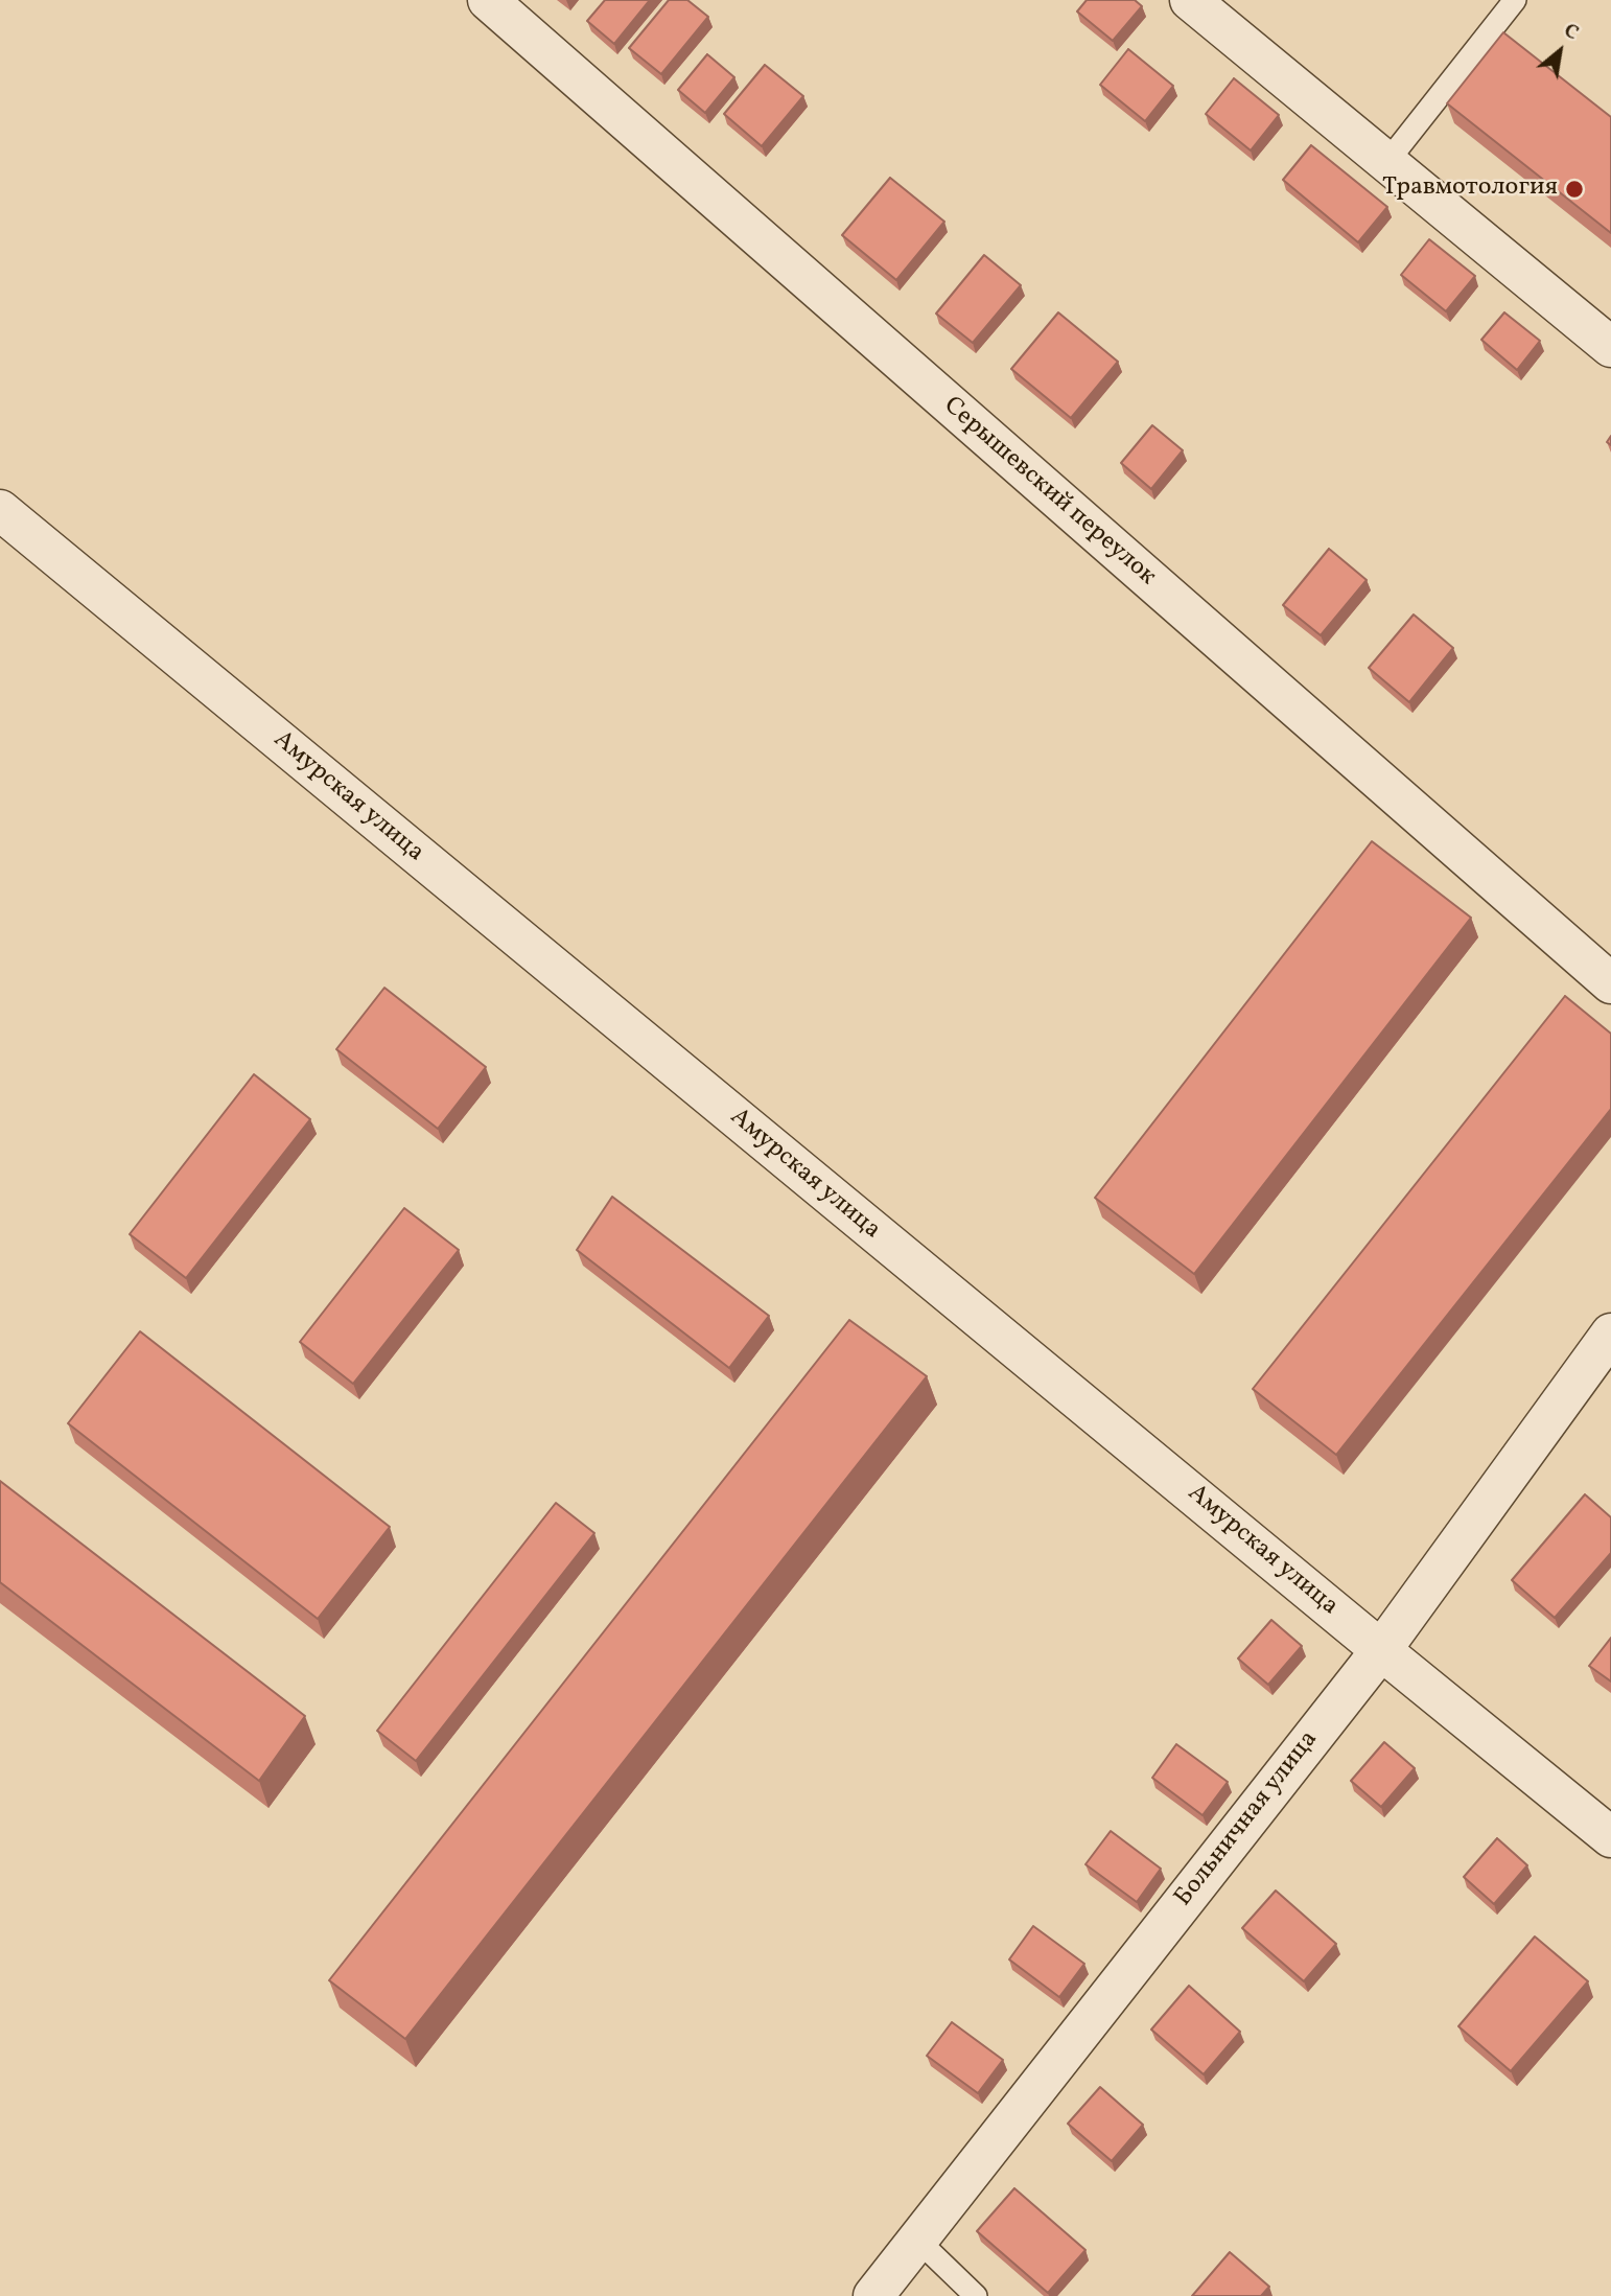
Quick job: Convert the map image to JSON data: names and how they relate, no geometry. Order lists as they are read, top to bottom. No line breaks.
{"streets":{"street":["Серышевский переулок","Амурская улица","Больничная улица"]},"crossings":[["Амурская улица","Больничная улица"]],"places":["Травмотология"],"north":"top right"}
